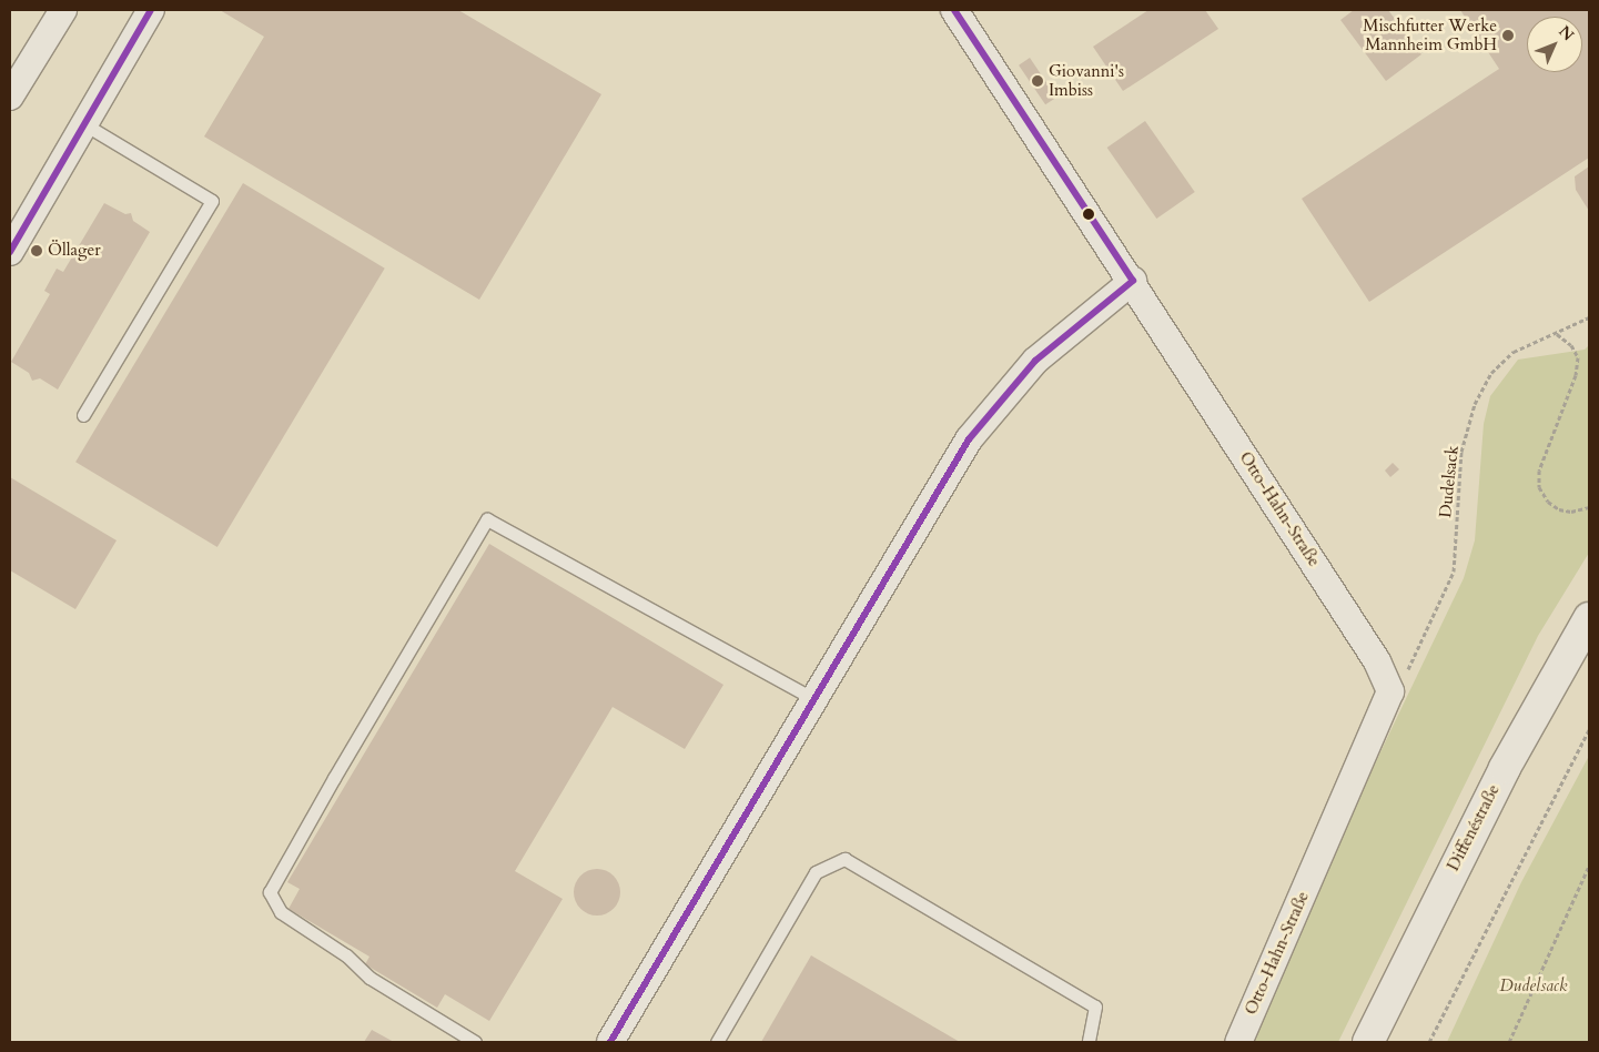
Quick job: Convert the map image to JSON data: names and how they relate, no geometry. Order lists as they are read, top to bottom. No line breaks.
{"streets":{"main road":["Diffenéstraße"],"street":["Otto-Hahn-Straße"],"path":["Dudelsack"]},"crossings":[["Dudelsack","Otto-Hahn-Straße"]],"parks":["Dudelsack"],"places":["Mischfutter Werke Mannheim GmbH","Giovanni's Imbiss","Öllager"],"north":"top right"}
